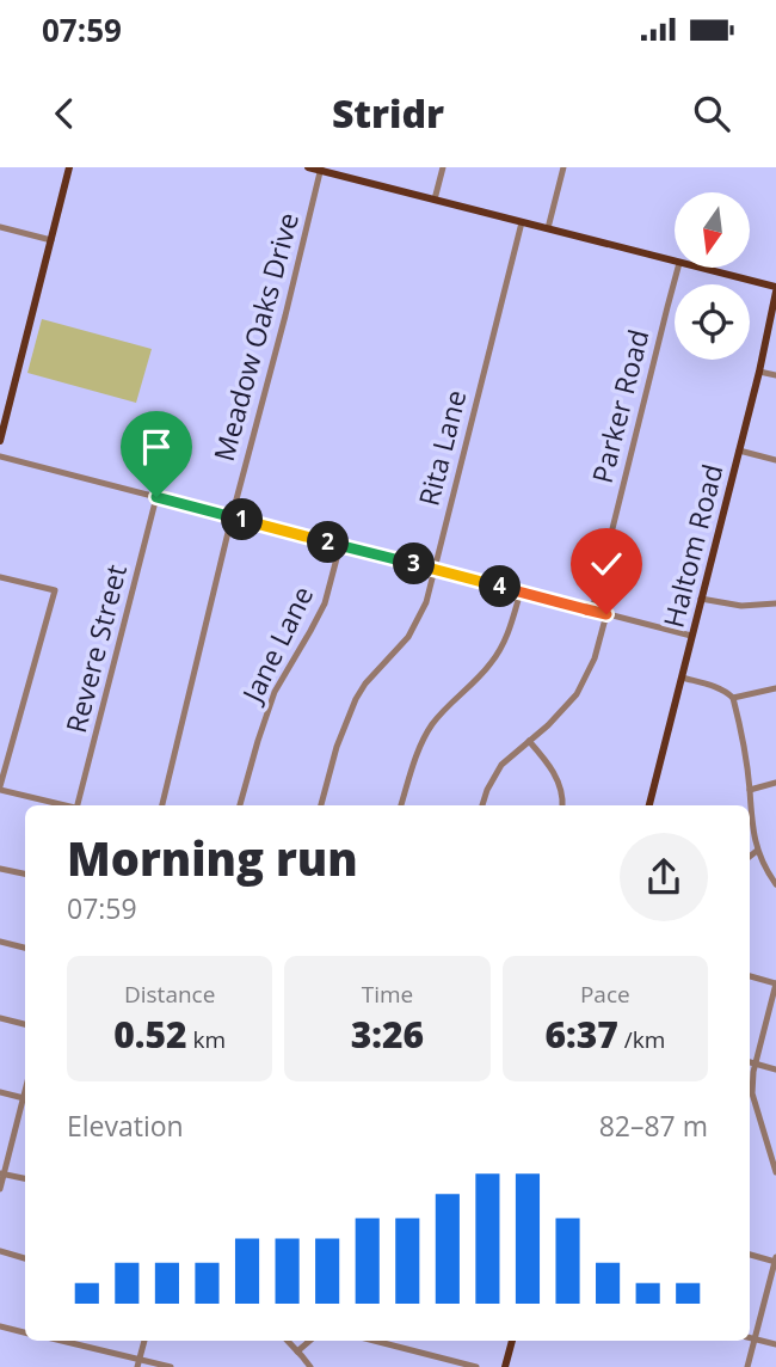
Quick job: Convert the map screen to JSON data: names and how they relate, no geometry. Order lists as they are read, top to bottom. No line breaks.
{"streets":{"main road":["Haltom Road"],"street":["Meadow Oaks Drive","Parker Road","Rita Lane","Jane Lane","Revere Street"]},"north":"bottom","page":{"status":"07:59","header":"Stridr","pins":["1","2","3","4"],"heading":["Morning run","07:59"],"stats":[["Distance","0.52 km"],["Time","3:26"],["Pace","6:37 /km"]],"chart":["Elevation","82–87 m"]}}
